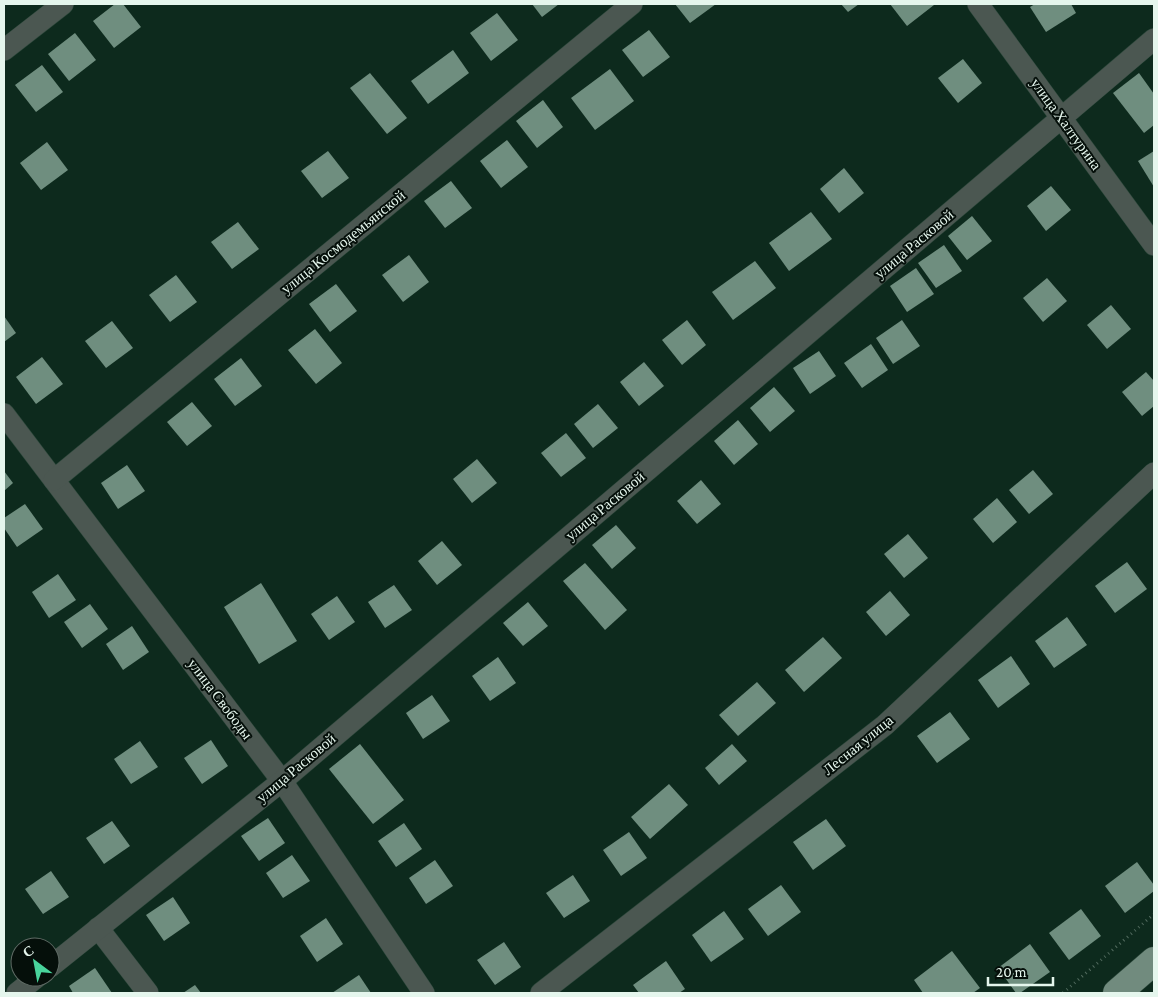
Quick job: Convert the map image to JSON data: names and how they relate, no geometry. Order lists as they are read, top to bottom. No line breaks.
{"streets":{"street":["улица Халтурина","улица Космодемьянской","улица Расковой","улица Свободы","Лесная улица"]},"crossings":[["улица Халтурина","улица Расковой"],["улица Космодемьянской","улица Свободы"],["улица Расковой","улица Свободы"]],"scale_bar":"20 m","north":"top left"}
